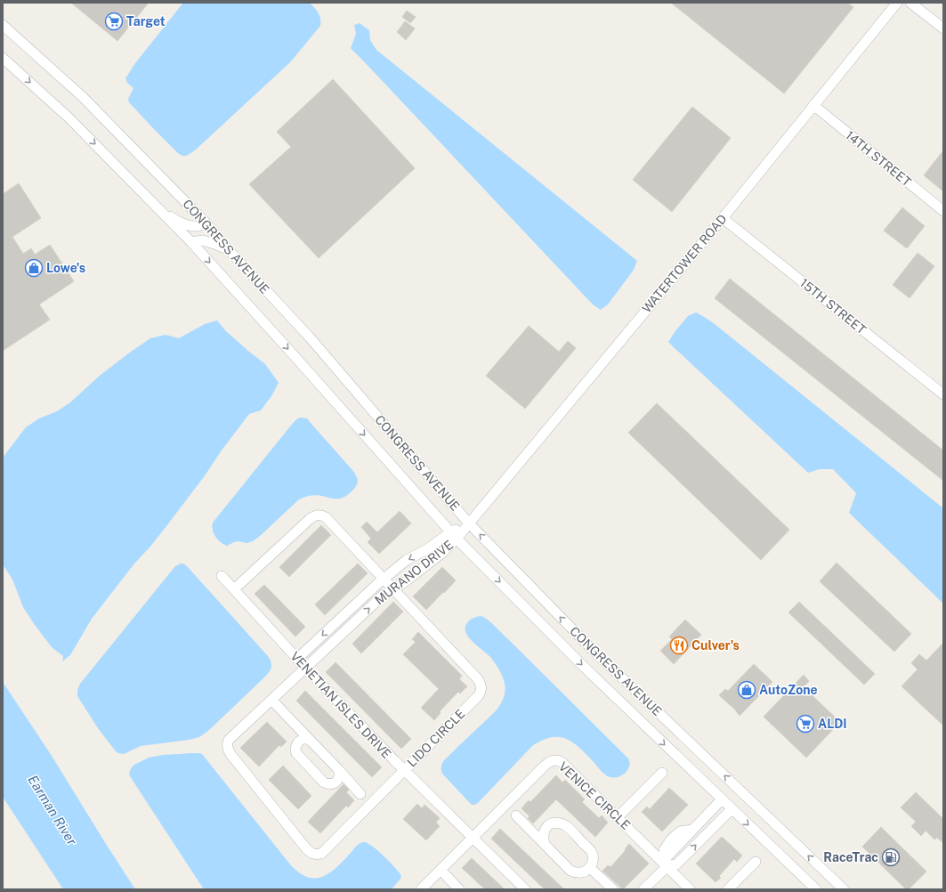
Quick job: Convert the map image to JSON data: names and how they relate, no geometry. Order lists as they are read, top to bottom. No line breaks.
{"streets":{"street":["14TH STREET","CONGRESS AVENUE","WATERTOWER ROAD","15TH STREET","MURANO DRIVE","VENETIAN ISLES DRIVE","LIDO CIRCLE","VENICE CIRCLE"]},"crossings":[["14TH STREET","WATERTOWER ROAD"],["CONGRESS AVENUE","WATERTOWER ROAD"],["CONGRESS AVENUE","MURANO DRIVE"],["WATERTOWER ROAD","15TH STREET"],["WATERTOWER ROAD","MURANO DRIVE"],["MURANO DRIVE","VENETIAN ISLES DRIVE"],["MURANO DRIVE","LIDO CIRCLE"],["VENETIAN ISLES DRIVE","LIDO CIRCLE"],["VENETIAN ISLES DRIVE","VENICE CIRCLE"]],"water":["Earman River"],"places":{"supermarket":["Target","ALDI"],"shop":["Lowe's","AutoZone"],"restaurant":["Culver's"],"fuel station":["RaceTrac"]}}
